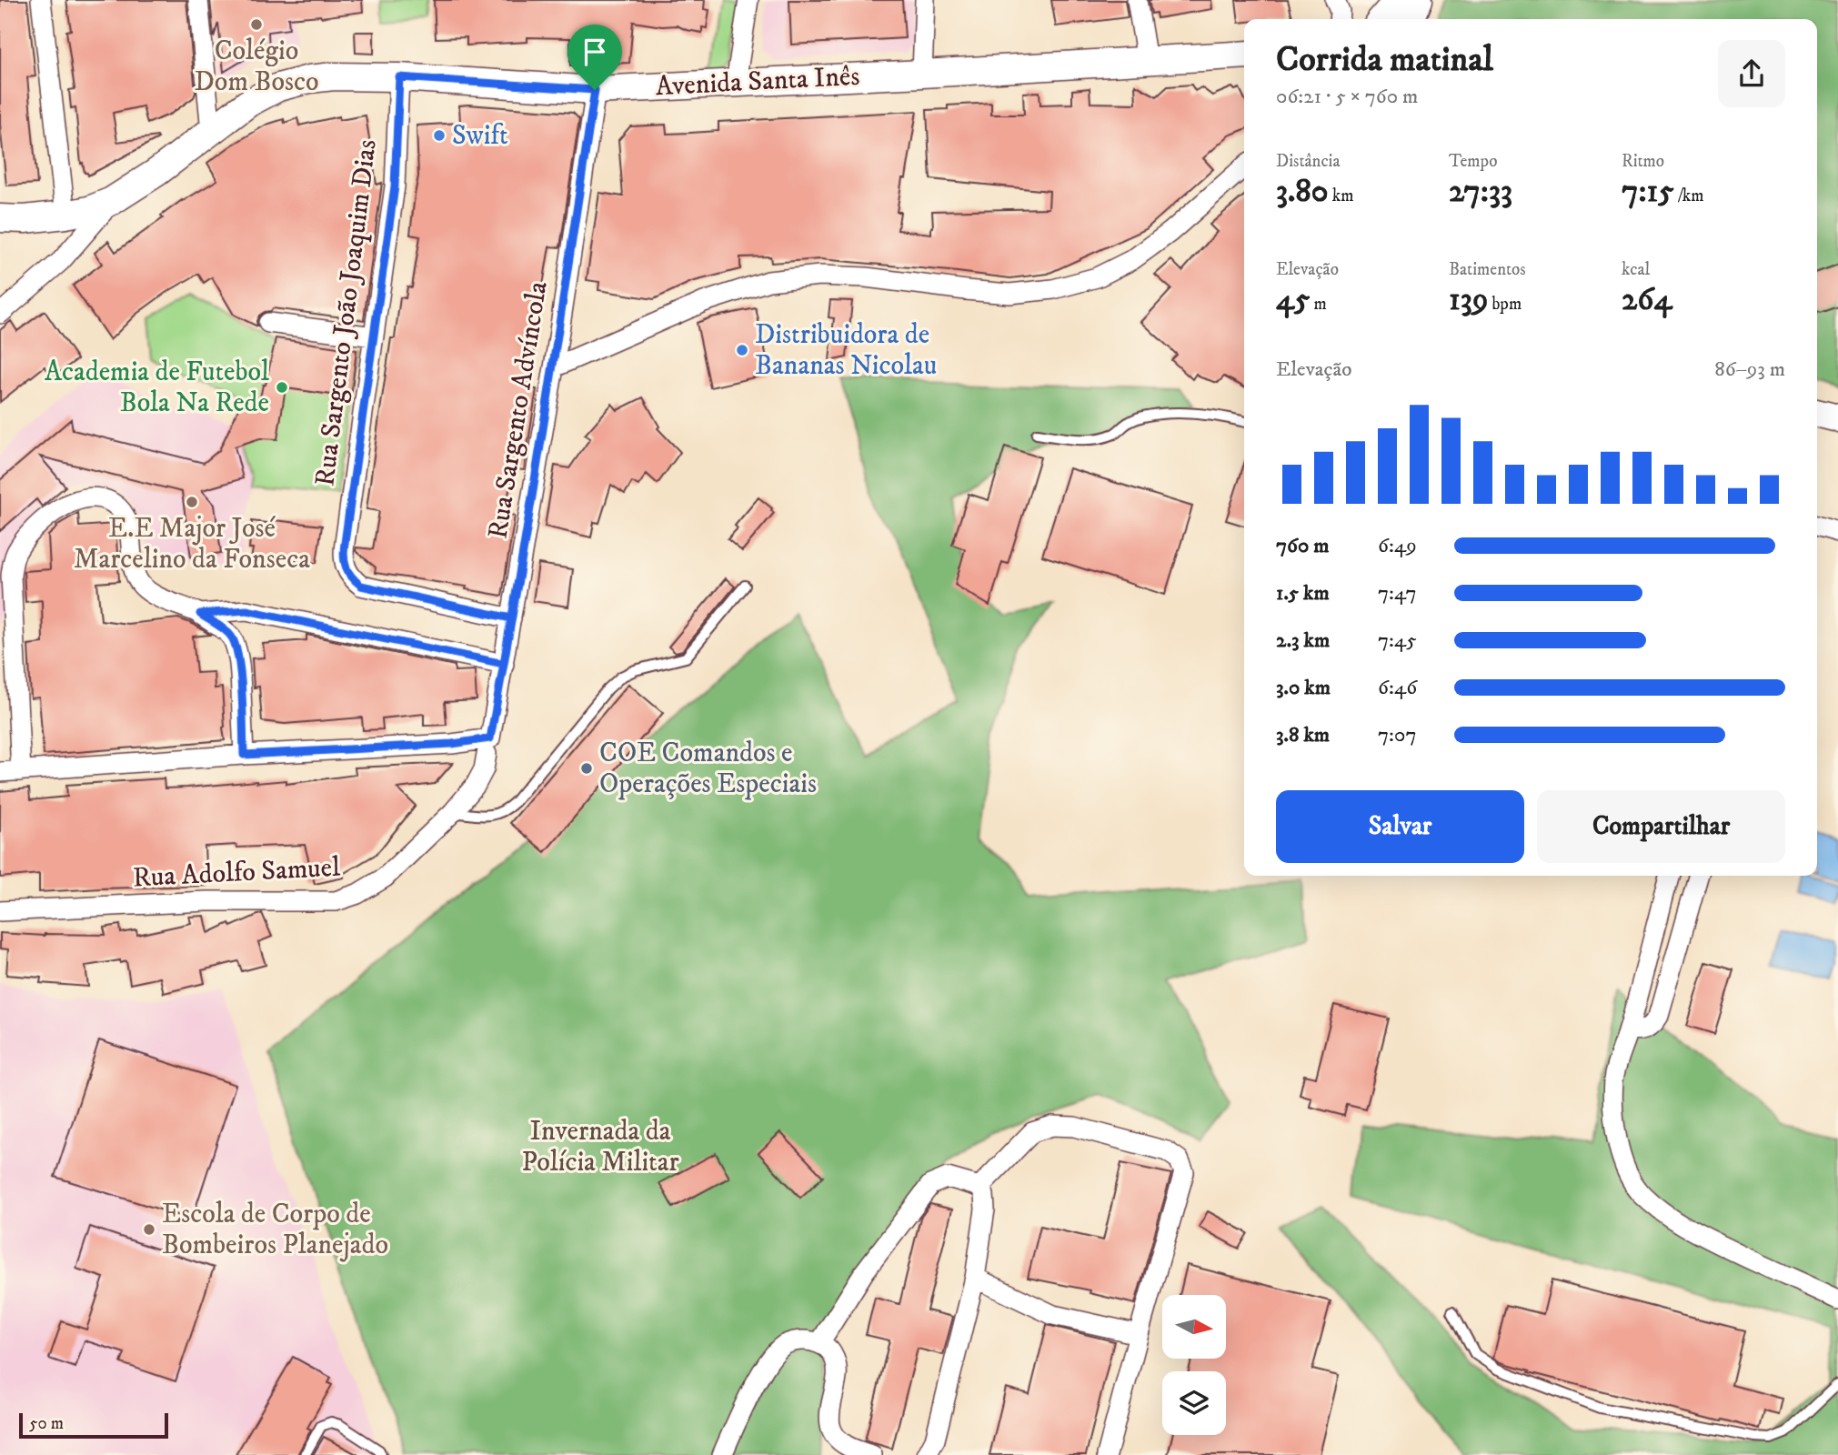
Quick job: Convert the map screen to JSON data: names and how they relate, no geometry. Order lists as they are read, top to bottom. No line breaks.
{"streets":{"main road":["Avenida Santa Inês"],"street":["Rua Sargento João Joaquim Dias","Rua Sargento Advíncola","Rua Adolfo Samuel"]},"crossings":[["Avenida Santa Inês","Rua Sargento João Joaquim Dias"],["Avenida Santa Inês","Rua Sargento Advíncola"],["Rua Sargento João Joaquim Dias","Rua Sargento Advíncola"],["Rua Sargento Advíncola","Rua Adolfo Samuel"]],"parks":["Invernada da Polícia Militar"],"places":["Colégio Dom Bosco","Swift","Distribuidora de Bananas Nicolau","Academia de Futebol Bola Na Rede","E.E Major José Marcelino da Fonseca","COE Comandos e Operações Especiais","Escola de Corpo de Bombeiros Planejado"],"scale_bar":"50 m","north":"right","page":{"heading":["Corrida matinal","06:21 · 5 × 760 m"],"stats":[["Distância","3.80 km"],["Tempo","27:33"],["Ritmo","7:15 /km"],["Elevação","45 m"],["Batimentos","139 bpm"],["kcal","264"]],"chart":["Elevação","86–93 m"],"list":[{"name":"760 m","note":"6:49"},{"name":"1.5 km","note":"7:47"},{"name":"2.3 km","note":"7:45"},{"name":"3.0 km","note":"6:46"},{"name":"3.8 km","note":"7:07"}],"buttons":["Salvar","Compartilhar"],"scale":"50 m"}}
